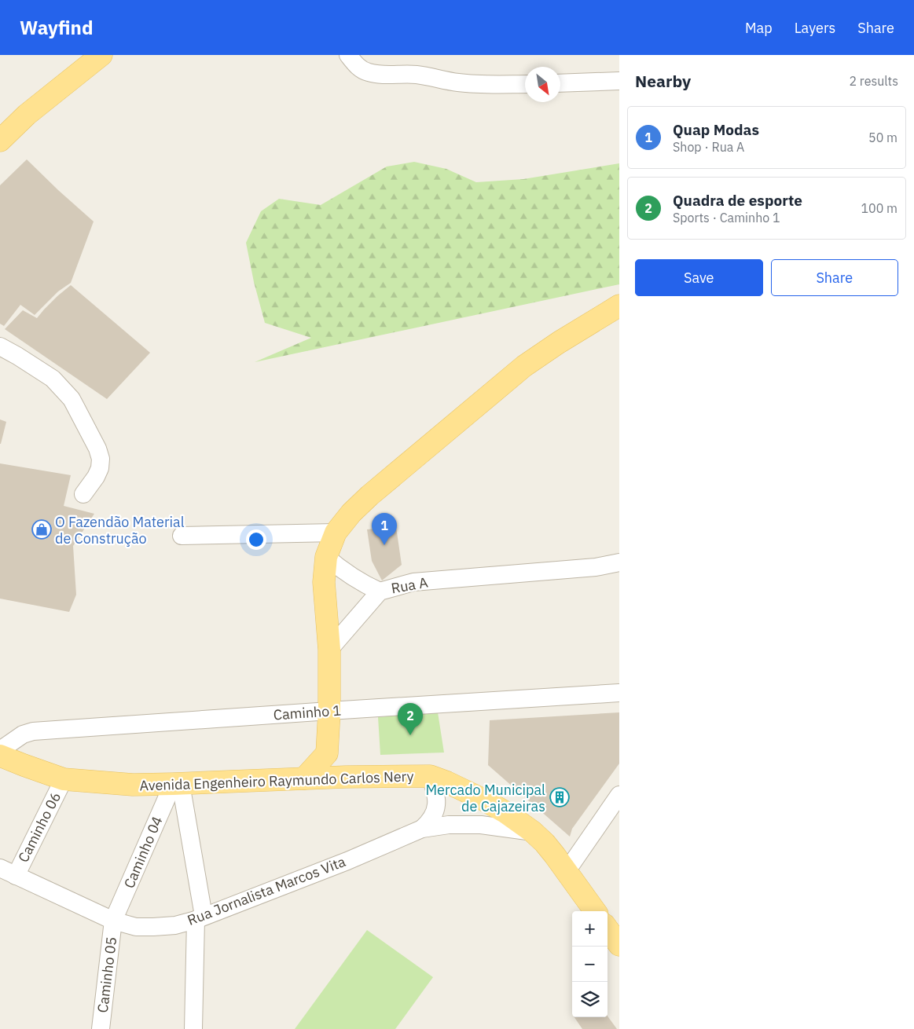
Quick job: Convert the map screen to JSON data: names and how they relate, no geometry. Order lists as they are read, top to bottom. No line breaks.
{"streets":{"main road":["Avenida Engenheiro Raymundo Carlos Nery"],"street":["Rua A","Caminho 1","Caminho 06","Caminho 04","Rua Jornalista Marcos Vita","Caminho 05"]},"crossings":[["Avenida Engenheiro Raymundo Carlos Nery","Caminho 06"],["Avenida Engenheiro Raymundo Carlos Nery","Caminho 04"],["Avenida Engenheiro Raymundo Carlos Nery","Rua Jornalista Marcos Vita"],["Caminho 06","Rua Jornalista Marcos Vita"],["Caminho 04","Rua Jornalista Marcos Vita"],["Caminho 04","Caminho 05"],["Rua Jornalista Marcos Vita","Caminho 05"]],"places":{"shop":["O Fazendão Material de Construção"],"building":["Mercado Municipal de Cajazeiras"]},"north":"bottom right","page":{"header":"Wayfind","nav":["Map","Layers","Share"],"heading":["Nearby","2 results"],"list":[{"mark":"1","name":"Quap Modas","note":"Shop · Rua A","value":"50 m"},{"mark":"2","name":"Quadra de esporte","note":"Sports · Caminho 1","value":"100 m"}],"buttons":["Save","Share"],"pins":["1","2"],"map_buttons":["+","−"]}}
